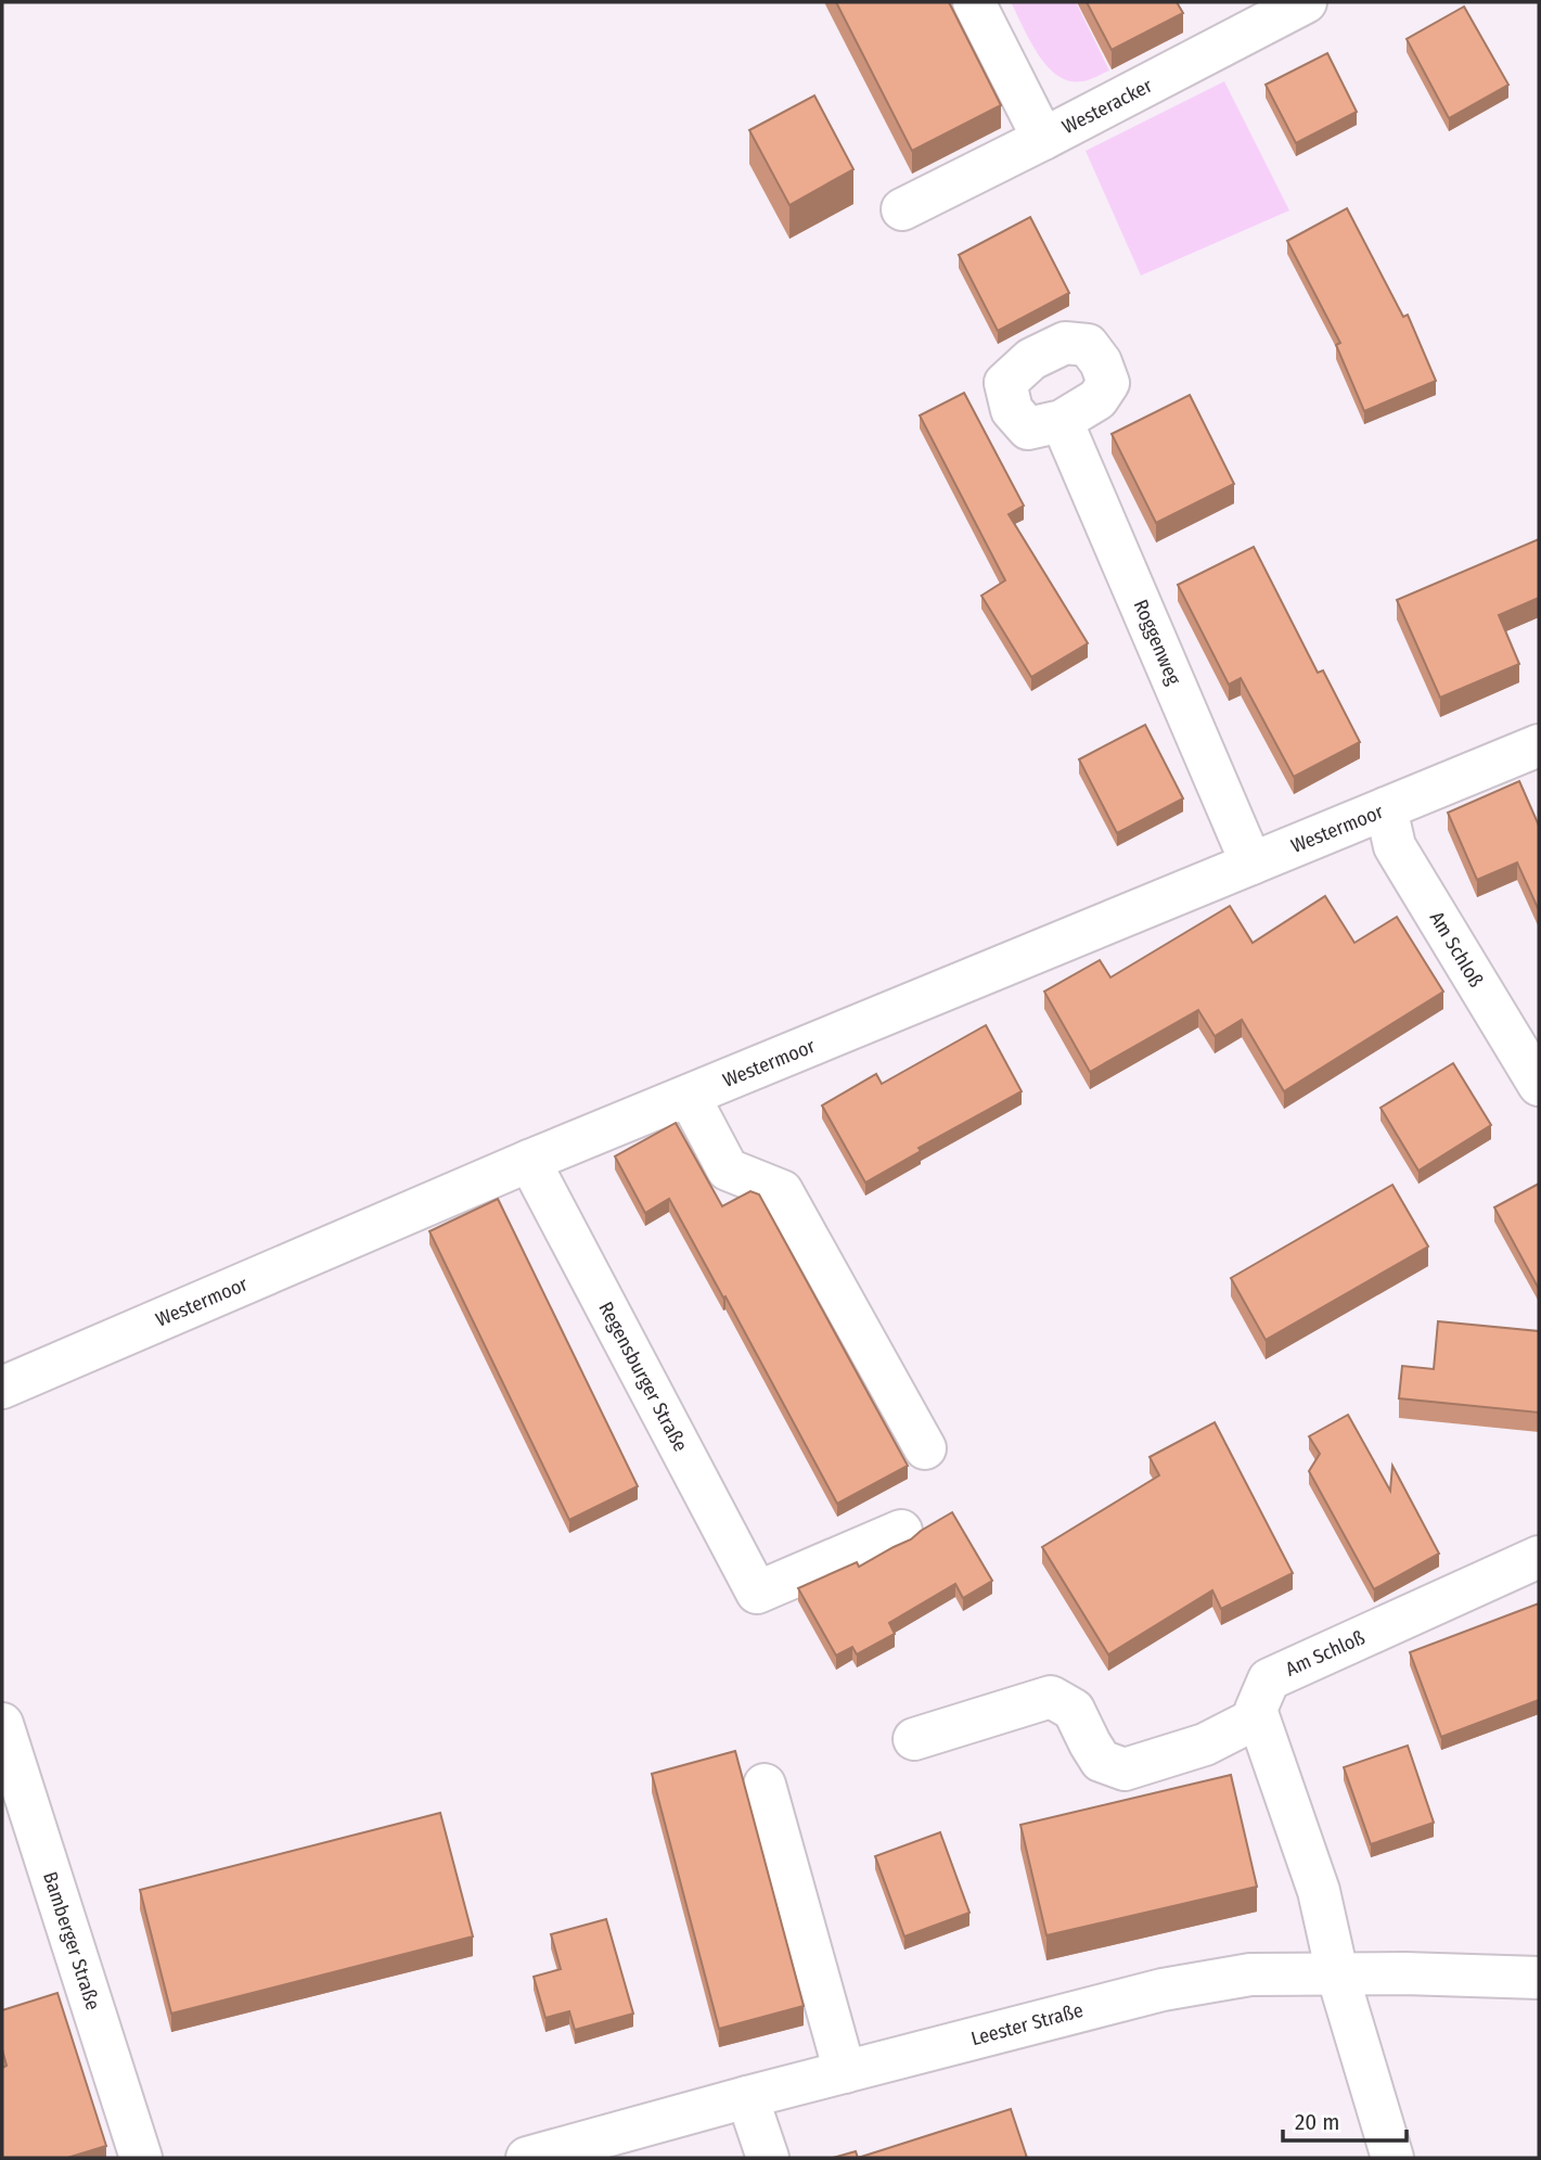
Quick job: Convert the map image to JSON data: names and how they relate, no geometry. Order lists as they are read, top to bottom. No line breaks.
{"streets":{"street":["Westeracker","Roggenweg","Westermoor","Am Schloß","Regensburger Straße","Bamberger Straße","Leester Straße"]},"crossings":[["Roggenweg","Westermoor"],["Westermoor","Am Schloß"],["Westermoor","Regensburger Straße"]],"scale_bar":"20 m"}
